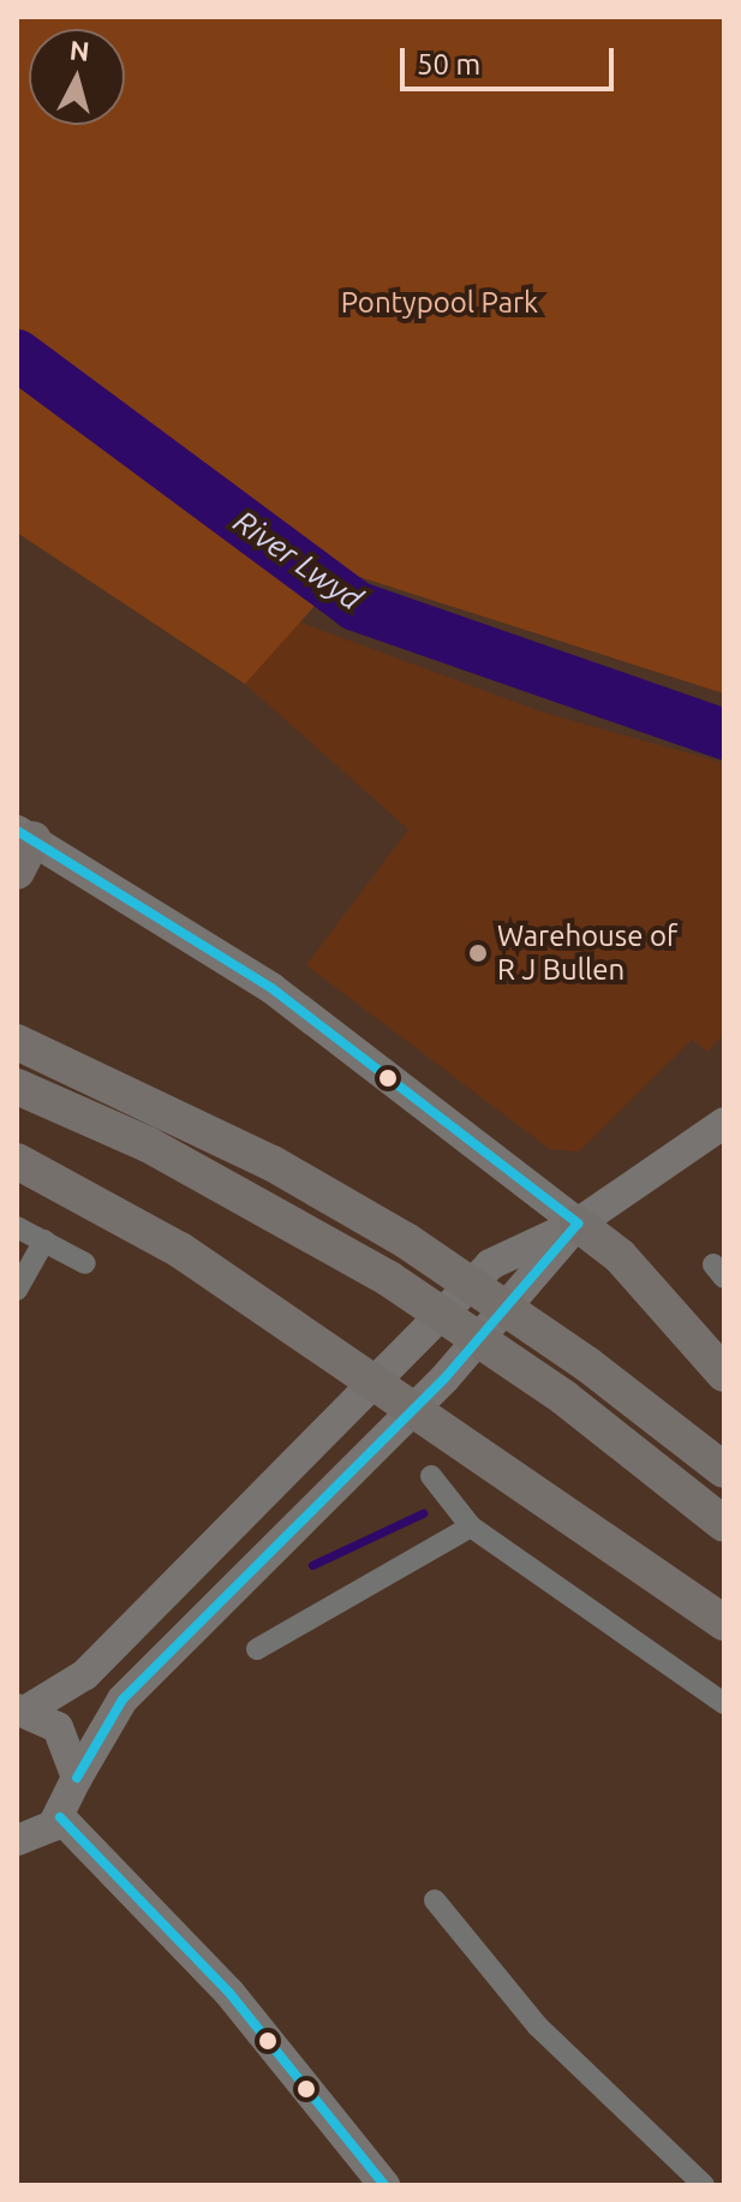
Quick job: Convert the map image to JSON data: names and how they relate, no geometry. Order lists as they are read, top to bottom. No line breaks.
{"water":["River Lwyd"],"parks":["Pontypool Park"],"places":["Warehouse of R J Bullen"],"scale_bar":"50 m","north":"top"}
